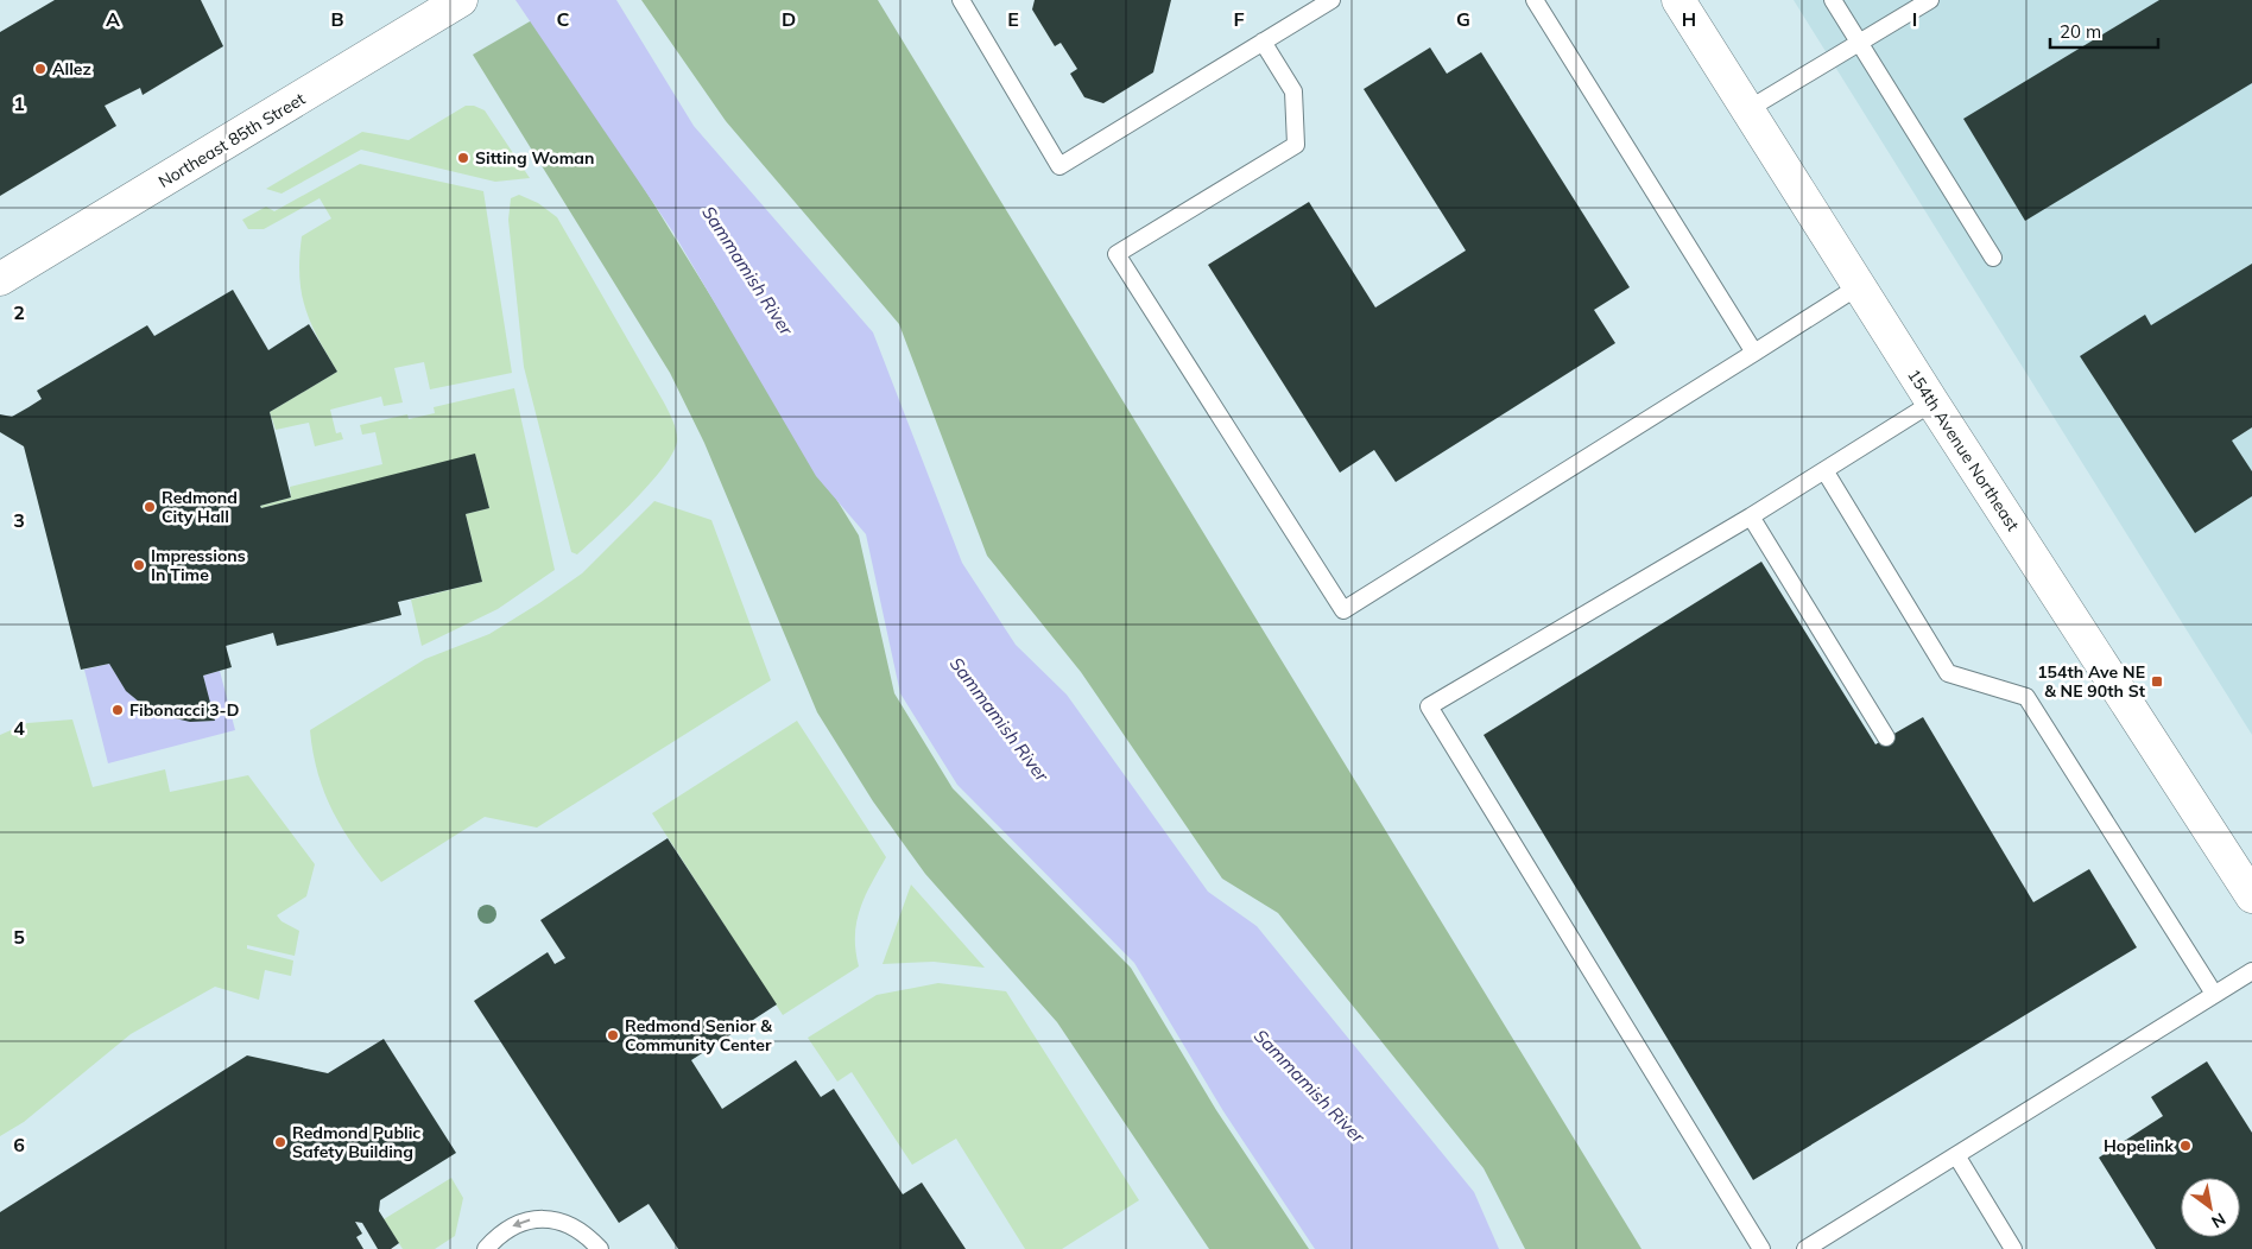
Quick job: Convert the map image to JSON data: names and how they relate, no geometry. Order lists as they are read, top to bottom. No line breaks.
{"streets":{"main road":["Northeast 85th Street","154th Avenue Northeast"]},"water":["Sammamish River"],"places":{"other":["Allez","Sitting Woman","Redmond City Hall","Impressions In Time","Fibonacci 3-D","Redmond Senior & Community Center","Redmond Public Safety Building","Hopelink"],"transit":["154th Ave NE & NE 90th St"]},"scale_bar":"20 m","north":"bottom right","grid":{"columns":["A","B","C","D","E","F","G","H","I"],"rows":["1","2","3","4","5","6"]}}
